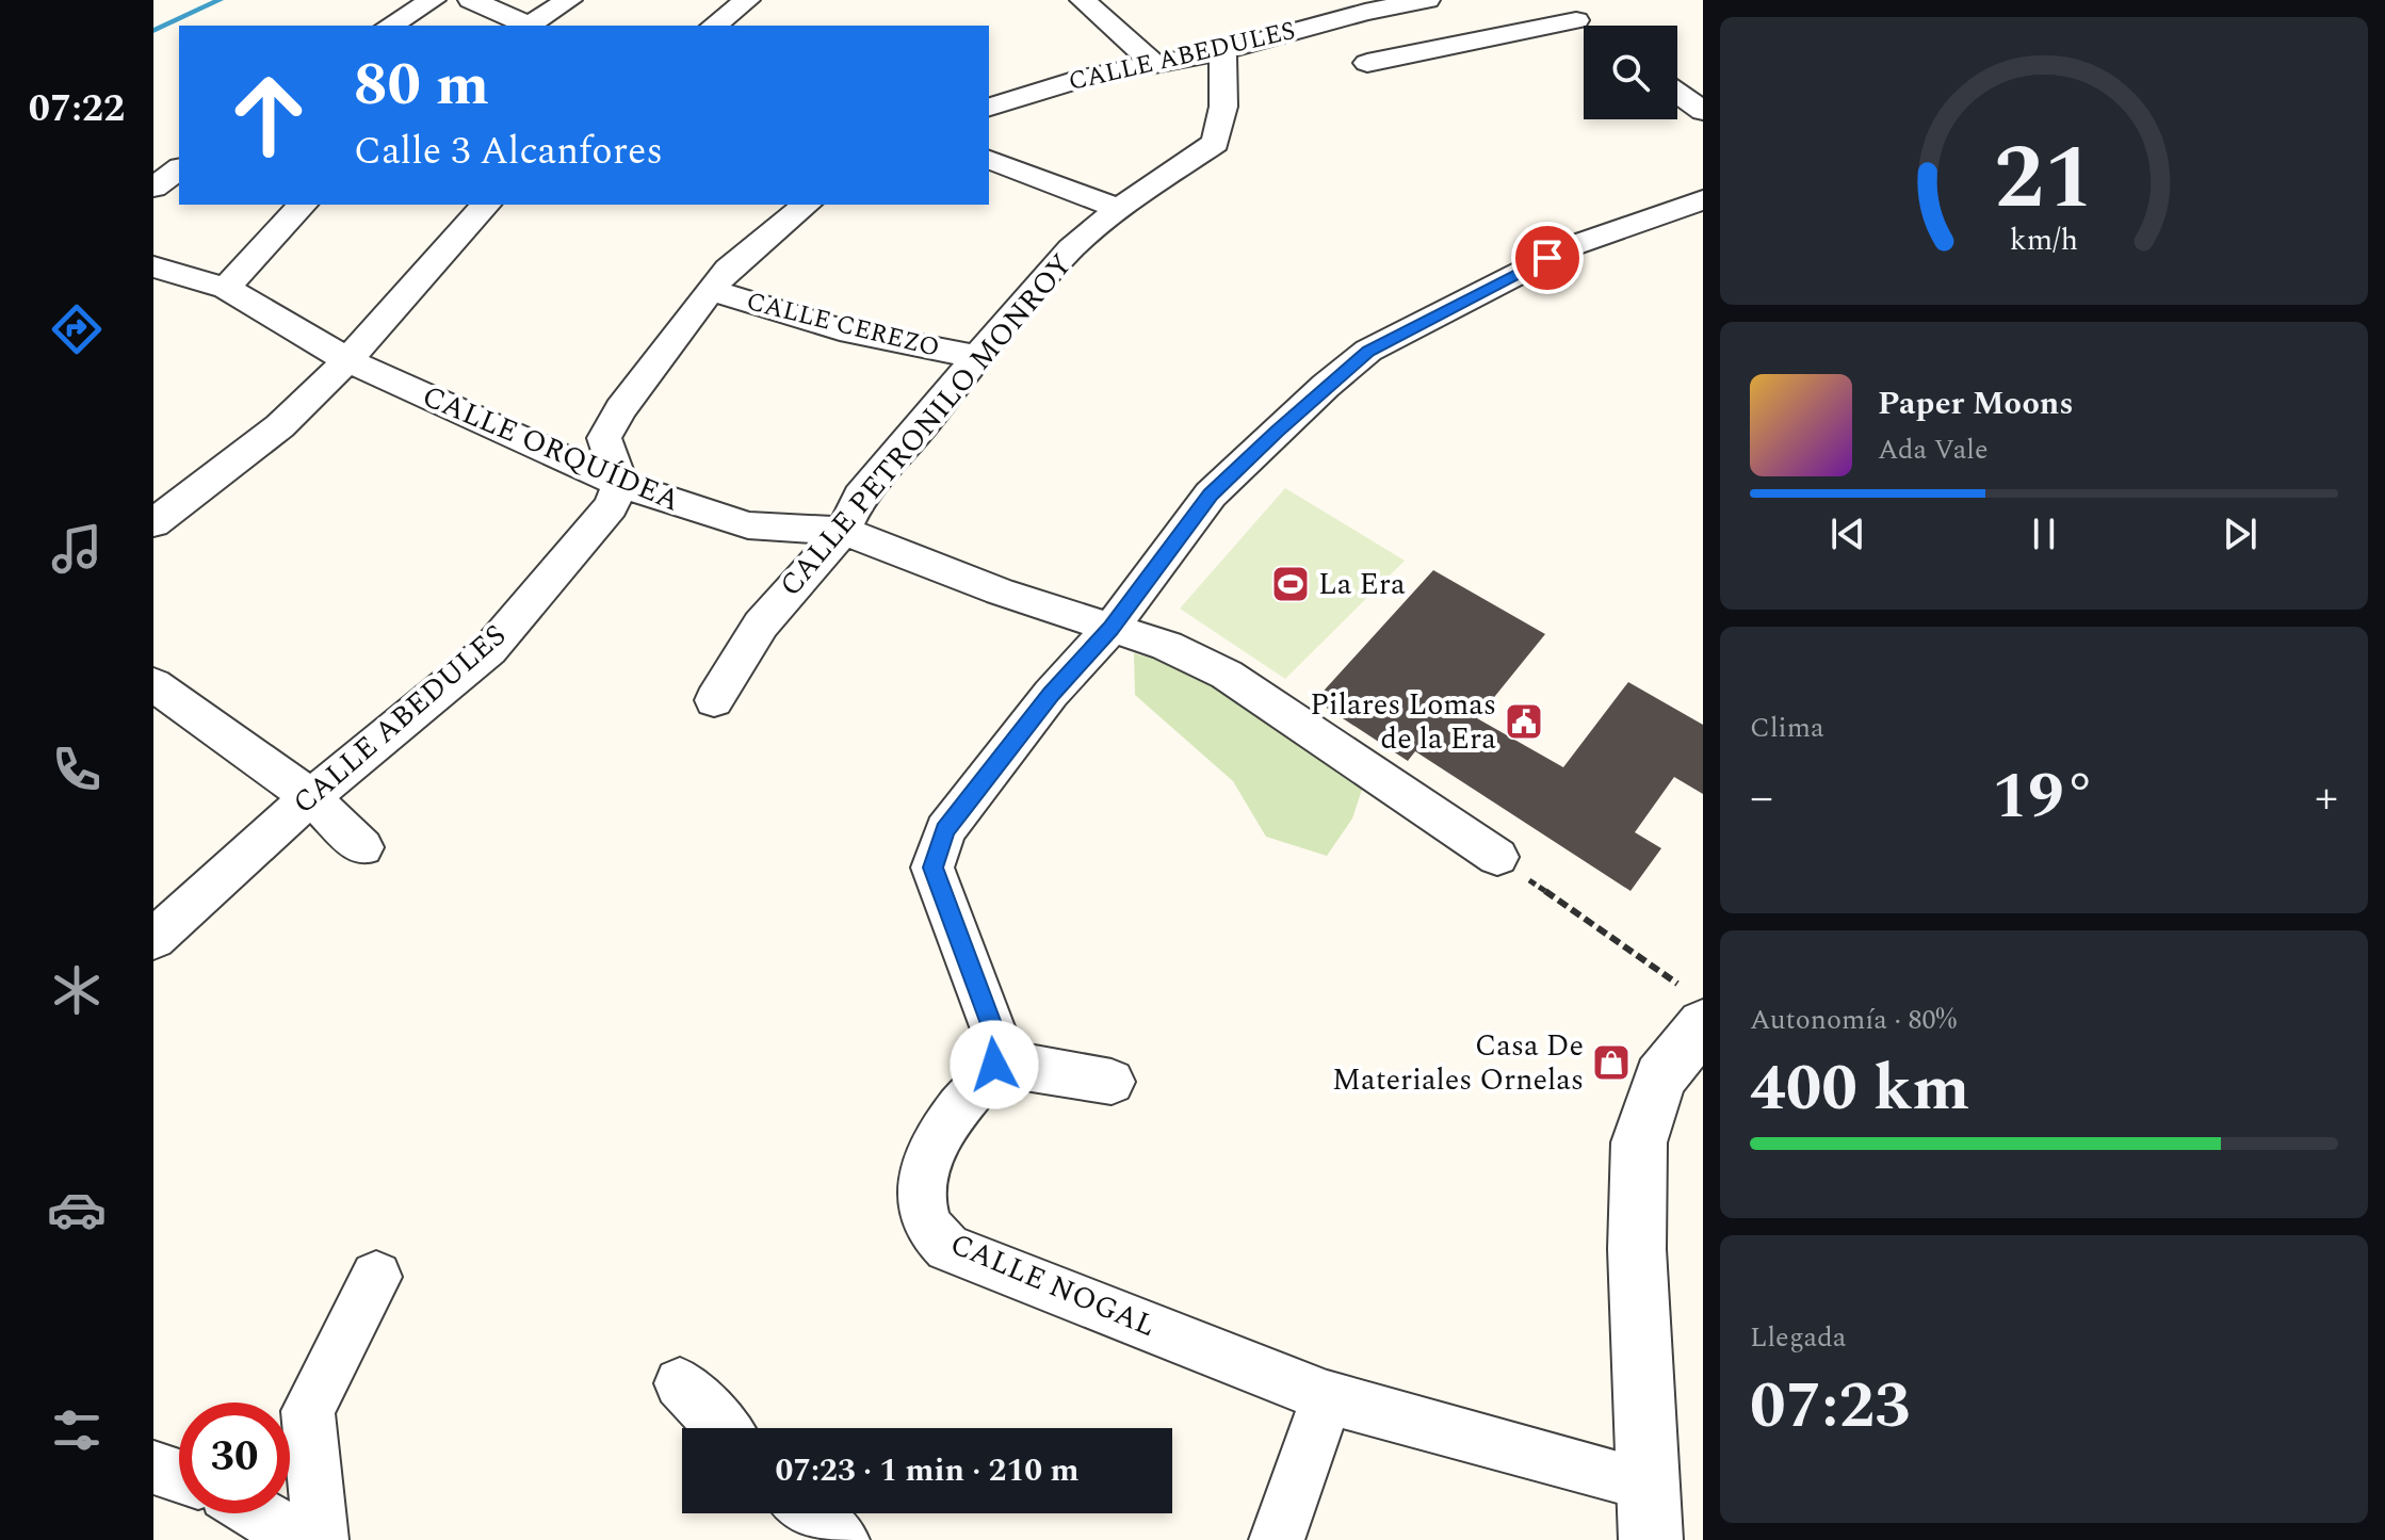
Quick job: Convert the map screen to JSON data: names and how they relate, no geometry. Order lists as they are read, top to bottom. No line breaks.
{"streets":{"street":["CALLE ABEDULES","CALLE CEREZO","CALLE PETRONILO MONROY","CALLE ORQUÍDEA","CALLE NOGAL"]},"crossings":[["CALLE ABEDULES","CALLE PETRONILO MONROY"],["CALLE ABEDULES","CALLE ORQUÍDEA"],["CALLE CEREZO","CALLE PETRONILO MONROY"],["CALLE PETRONILO MONROY","CALLE ORQUÍDEA"]],"places":{"sports":["La Era"],"public building":["Pilares Lomas de la Era"],"shop":["Casa De Materiales Ornelas"]},"page":{"tabs":"07:22","turn":["80 m","Calle 3 Alcanfores"],"song":["Paper Moons","Ada Vale"],"tile":["Clima",["Autonomía · 80%","400 km"],["Llegada","07:23"]],"heat":["−","19°","+"],"limit":"30","trip":"07:23 · 1 min · 210 m","gauge":["21","km/h"]}}
